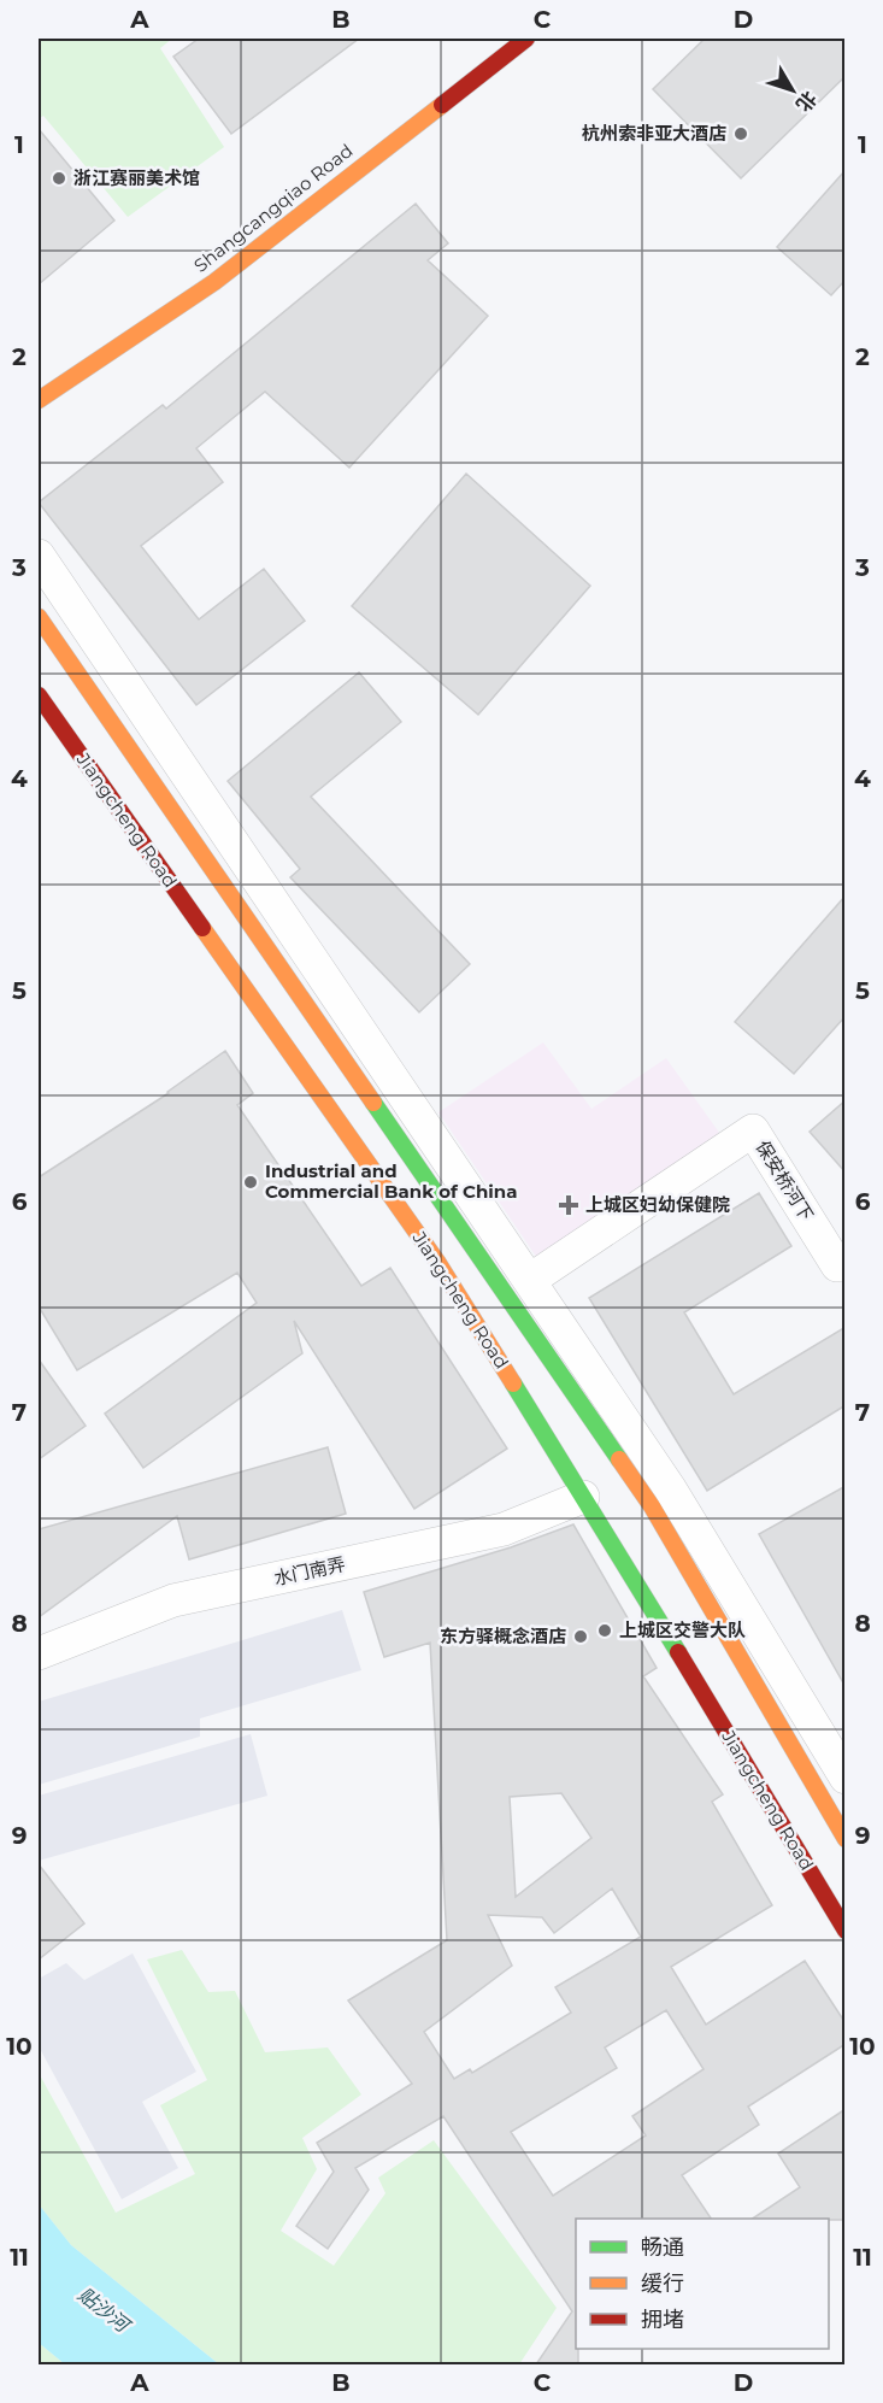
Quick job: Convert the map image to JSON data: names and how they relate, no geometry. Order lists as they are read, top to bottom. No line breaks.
{"streets":{"street":["Shangcangqiao Road","Jiangcheng Road","保安桥河下","水门南弄"]},"crossings":[["Jiangcheng Road","水门南弄"]],"water":["贴沙河"],"places":{"other":["杭州索非亚大酒店","浙江赛丽美术馆","Industrial and Commercial Bank of China","上城区交警大队","东方驿概念酒店"],"health":["上城区妇幼保健院"]},"legend":["畅通","缓行","拥堵"],"north":"bottom right","grid":{"columns":["A","B","C","D"],"rows":["1","2","3","4","5","6","7","8","9","10","11"]}}
